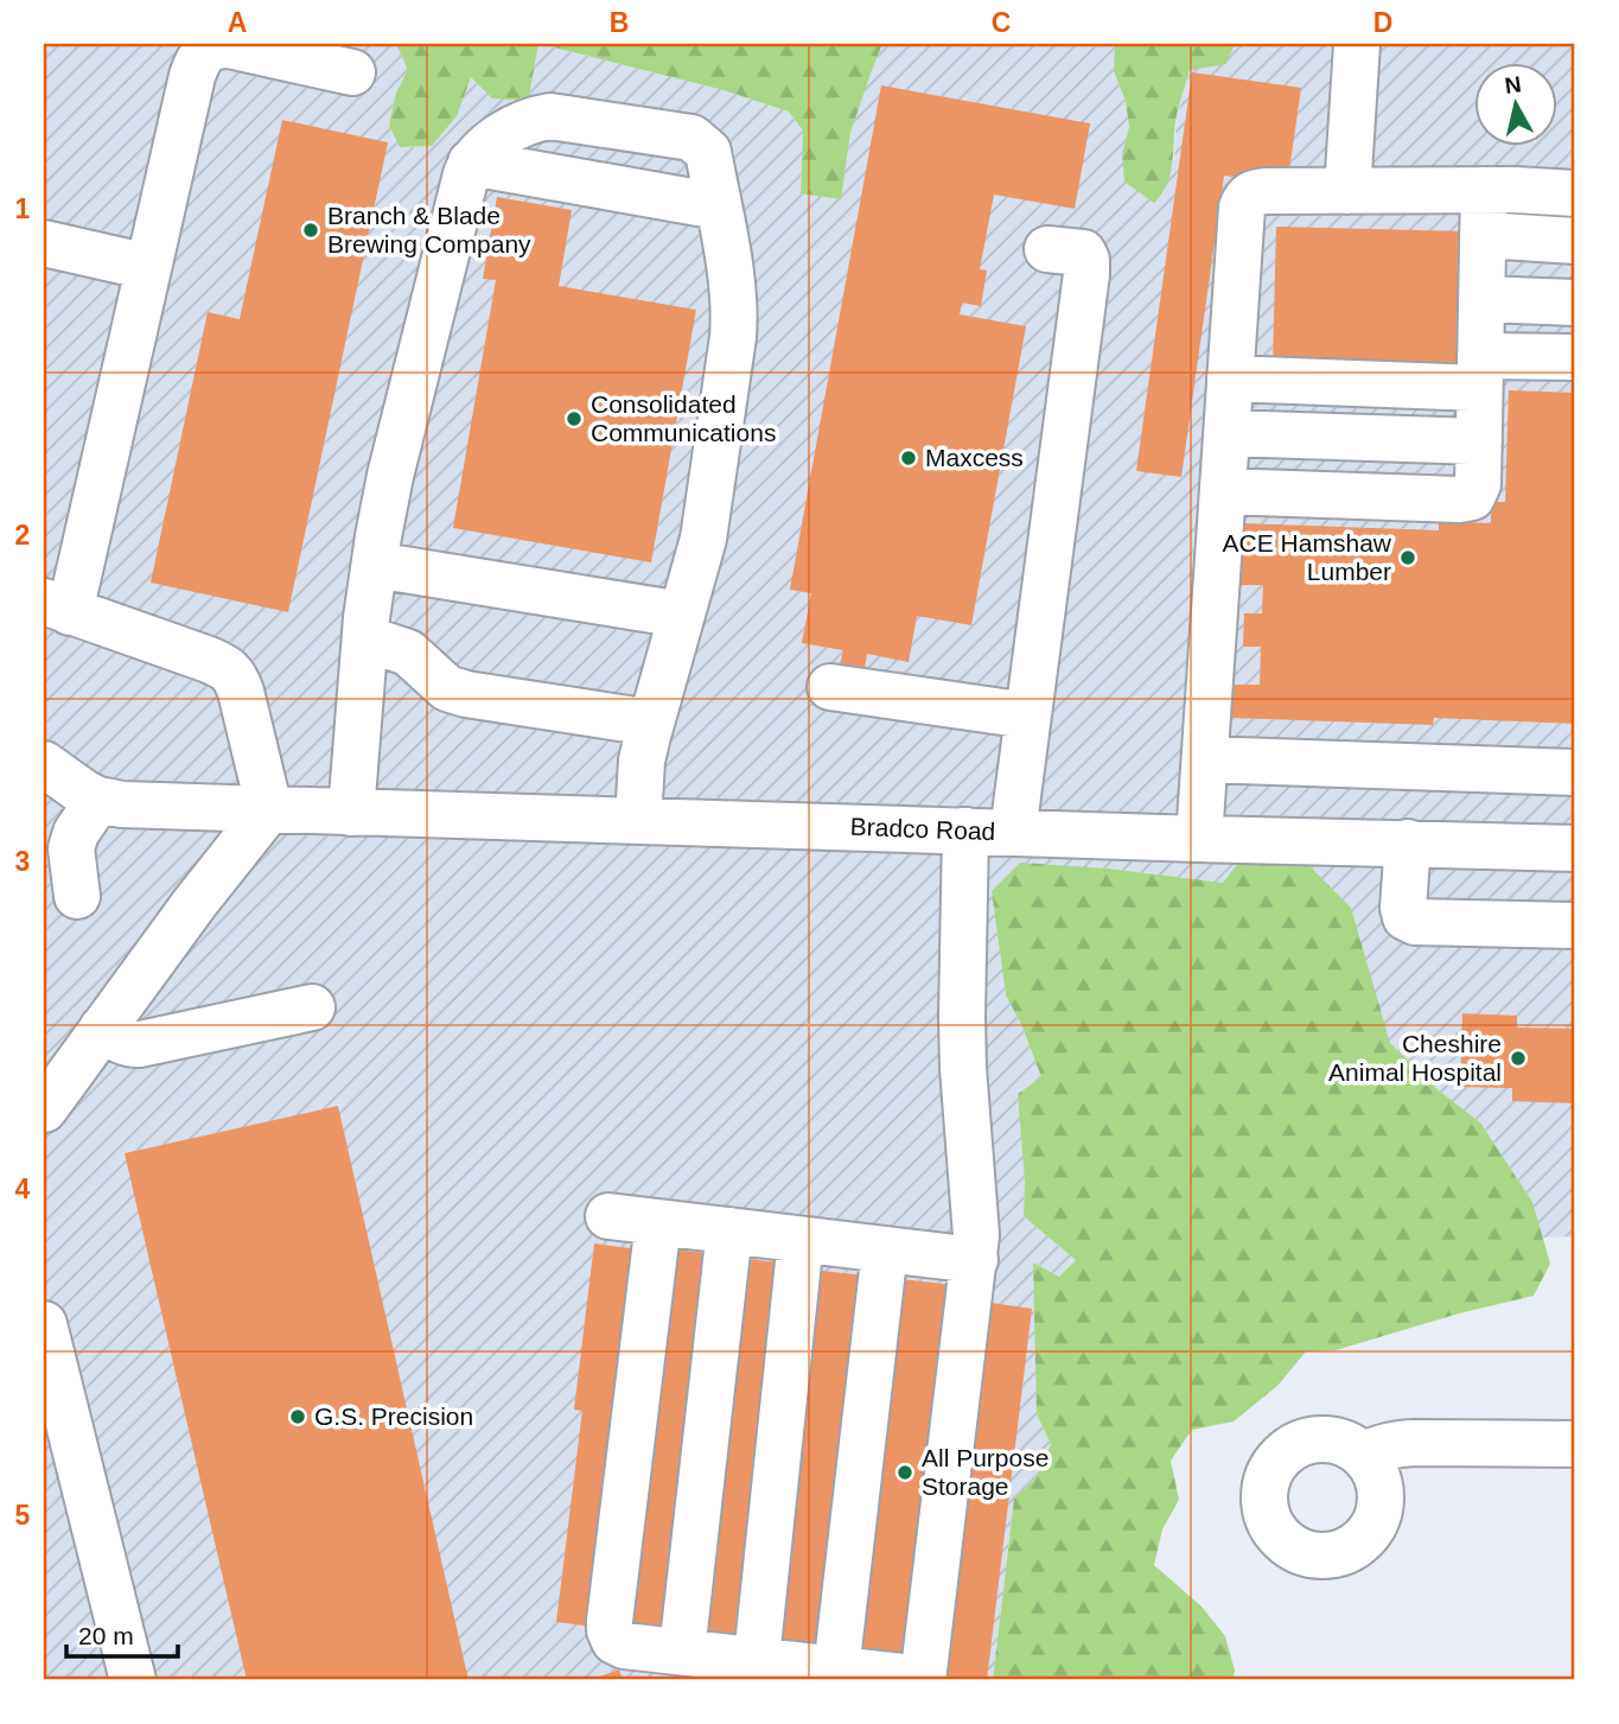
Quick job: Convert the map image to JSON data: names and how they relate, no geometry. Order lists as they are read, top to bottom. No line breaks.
{"streets":{"street":["Bradco Road"]},"places":["Branch & Blade Brewing Company","Consolidated Communications","Maxcess","ACE Hamshaw Lumber","Cheshire Animal Hospital","G.S. Precision","All Purpose Storage"],"scale_bar":"20 m","north":"top","grid":{"columns":["A","B","C","D"],"rows":["1","2","3","4","5"]}}
